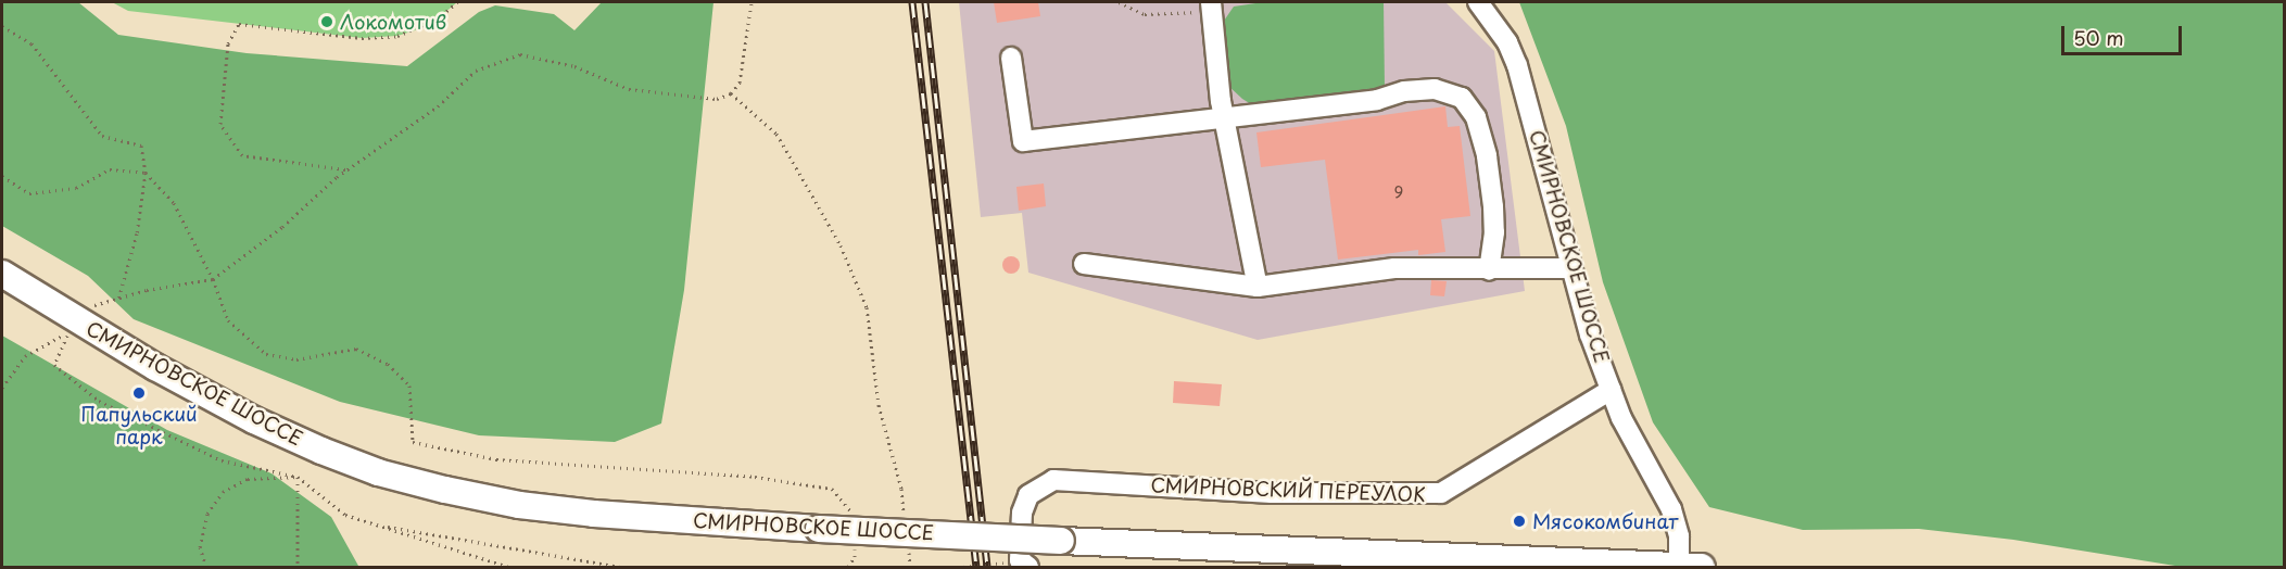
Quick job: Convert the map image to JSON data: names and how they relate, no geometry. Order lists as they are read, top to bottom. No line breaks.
{"streets":{"main road":["СМИРНОВСКОЕ ШОССЕ"],"street":["СМИРНОВСКИЙ ПЕРЕУЛОК"]},"crossings":[["СМИРНОВСКОЕ ШОССЕ","СМИРНОВСКИЙ ПЕРЕУЛОК"]],"places":["Локомотив","Папульский парк","Мясокомбинат"],"house_numbers":["9"],"scale_bar":"50 m"}
